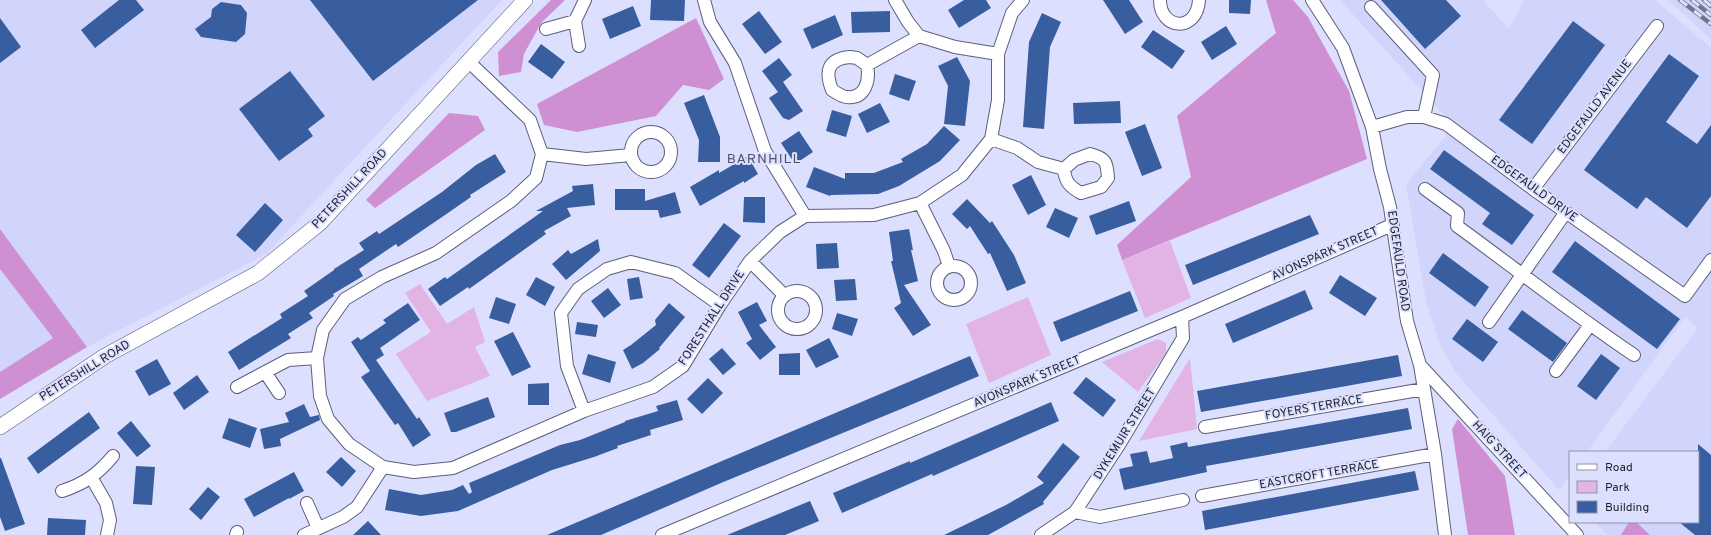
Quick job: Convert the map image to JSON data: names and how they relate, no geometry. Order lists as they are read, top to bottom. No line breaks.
{"streets":{"street":["EDGEFAULD AVENUE","PETERSHILL ROAD","EDGEFAULD DRIVE","AVONSPARK STREET","EDGEFAULD ROAD","FORESTHALL DRIVE","FOYERS TERRACE","DYKEMUIR STREET","HAIG STREET","EASTCROFT TERRACE"]},"crossings":[["EDGEFAULD AVENUE","EDGEFAULD DRIVE"],["EDGEFAULD DRIVE","EDGEFAULD ROAD"],["AVONSPARK STREET","EDGEFAULD ROAD"],["AVONSPARK STREET","DYKEMUIR STREET"],["EDGEFAULD ROAD","FOYERS TERRACE"],["EDGEFAULD ROAD","HAIG STREET"],["EDGEFAULD ROAD","EASTCROFT TERRACE"]],"districts":["BARNHILL"],"legend":["Road","Park","Building"]}
